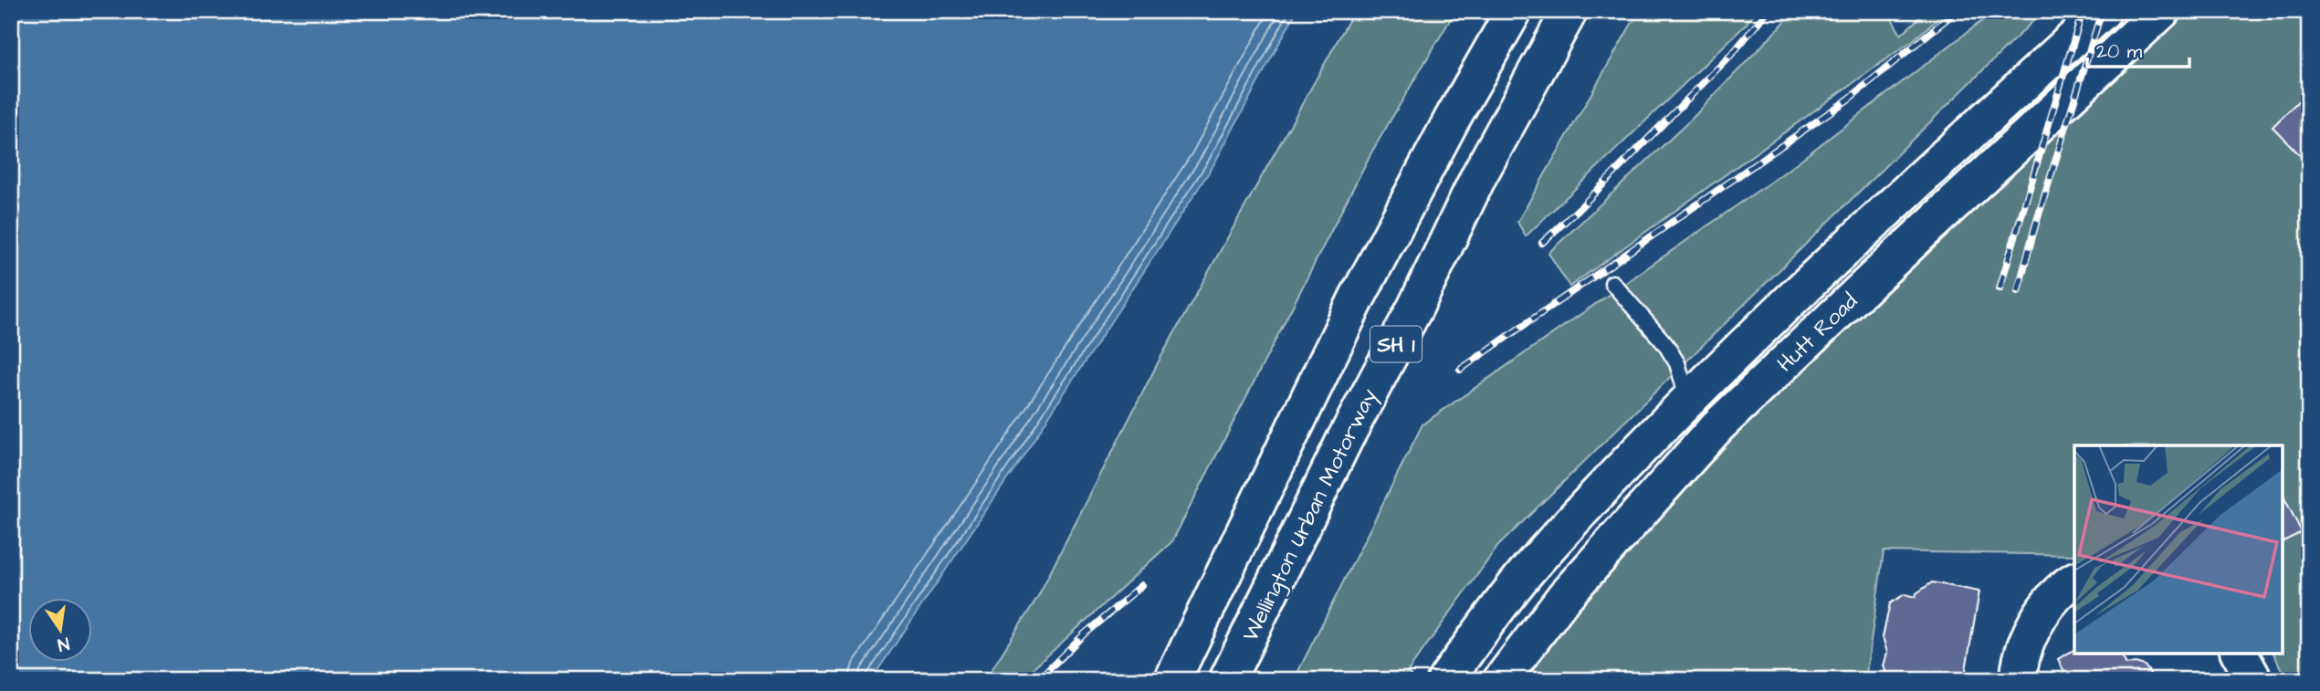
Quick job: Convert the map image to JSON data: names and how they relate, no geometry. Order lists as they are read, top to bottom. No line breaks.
{"streets":{"main road":["Hutt Road","SH 1","Wellington Urban Motorway"]},"scale_bar":"20 m","north":"bottom"}
